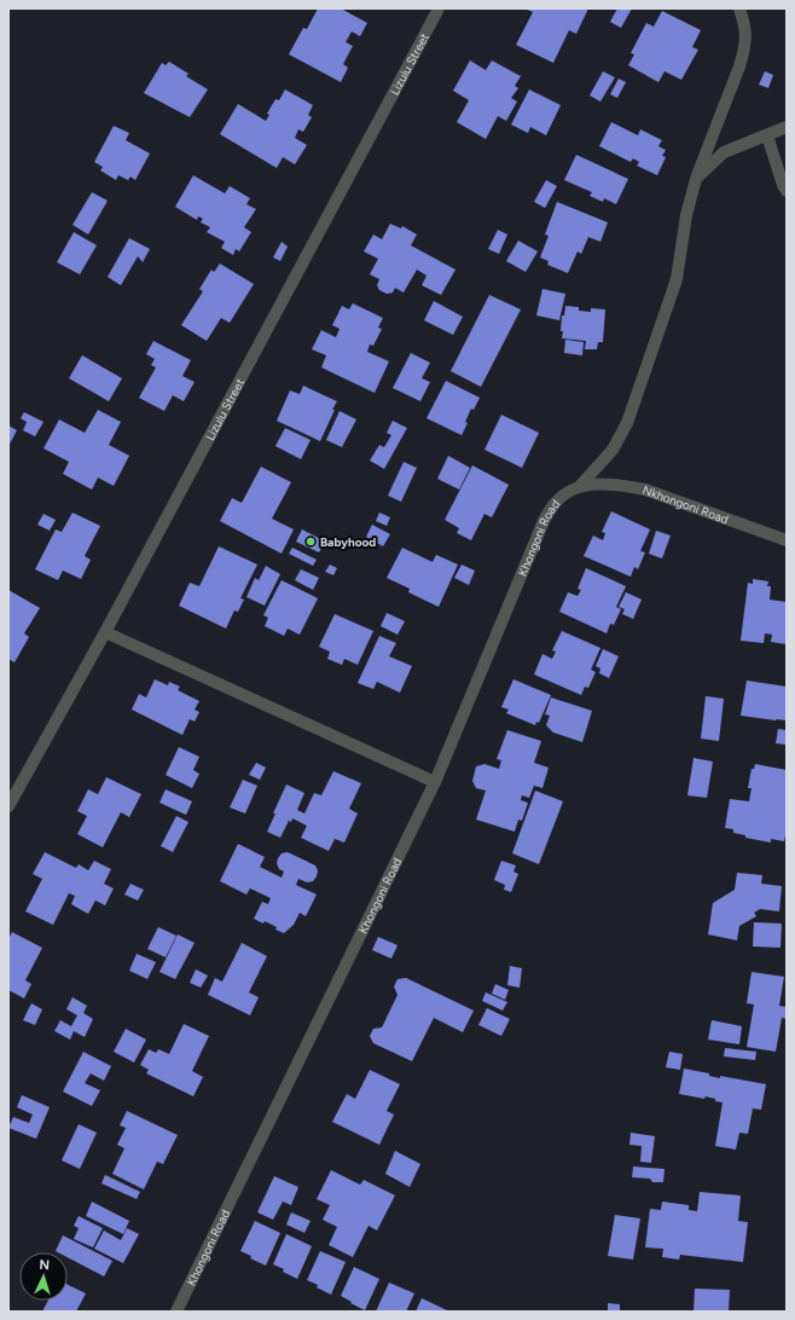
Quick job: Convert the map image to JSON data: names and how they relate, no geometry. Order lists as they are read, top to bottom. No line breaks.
{"streets":{"street":["Lizulu Street","Nkhongoni Road","Khongoni Road"]},"crossings":[["Nkhongoni Road","Khongoni Road"]],"places":["Babyhood"],"north":"top"}
